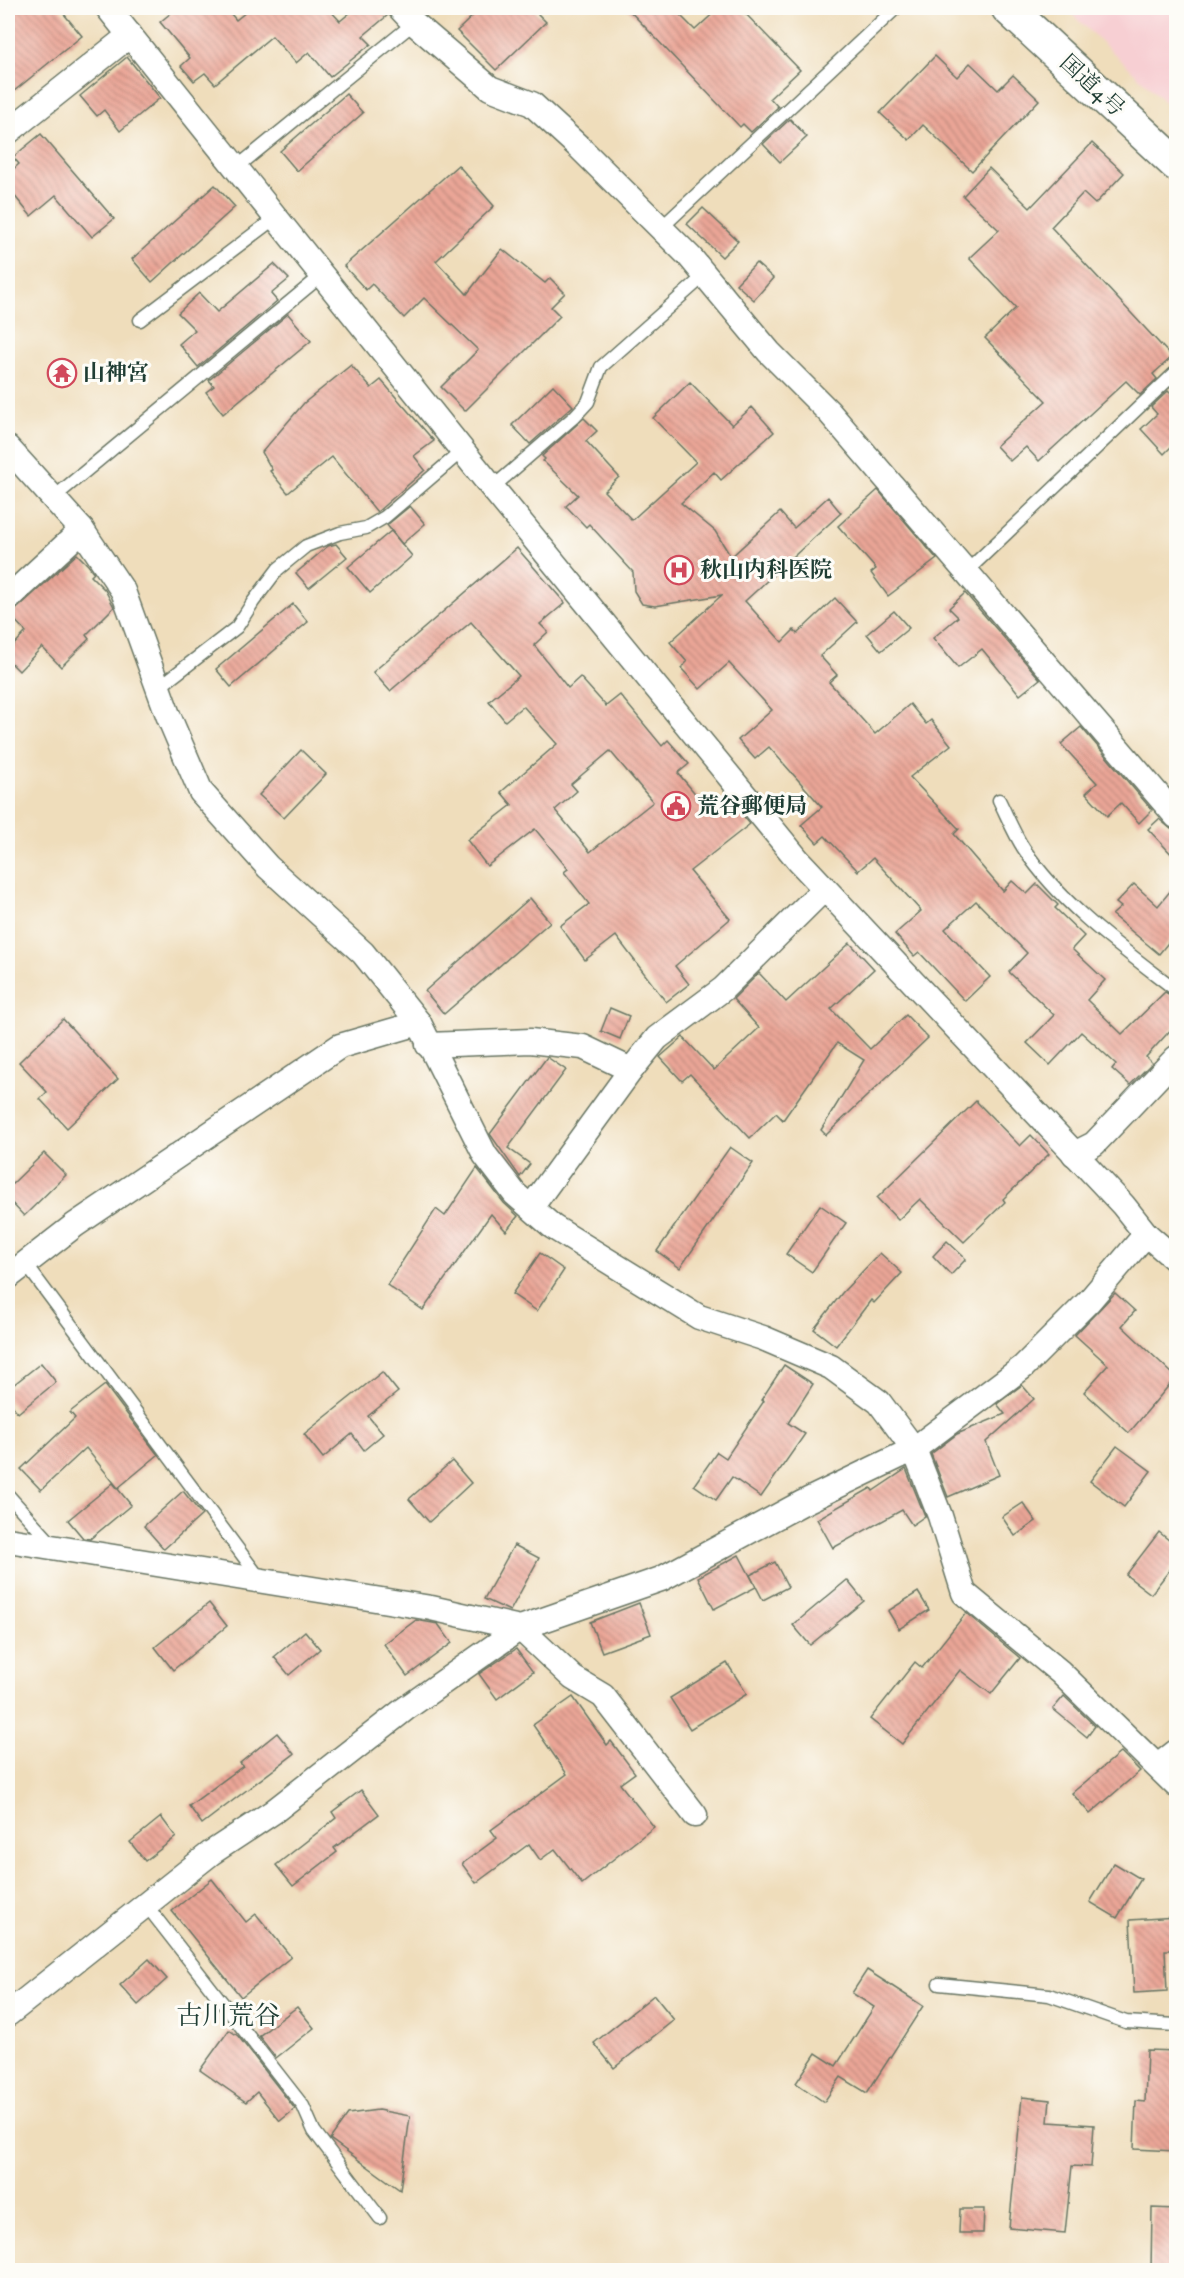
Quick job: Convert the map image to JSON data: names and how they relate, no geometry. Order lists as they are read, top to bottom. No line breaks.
{"streets":{"highway":["国道4号"]},"districts":["古川荒谷"],"places":{"temple":["山神宮"],"hospital":["秋山内科医院"],"public building":["荒谷郵便局"]}}
